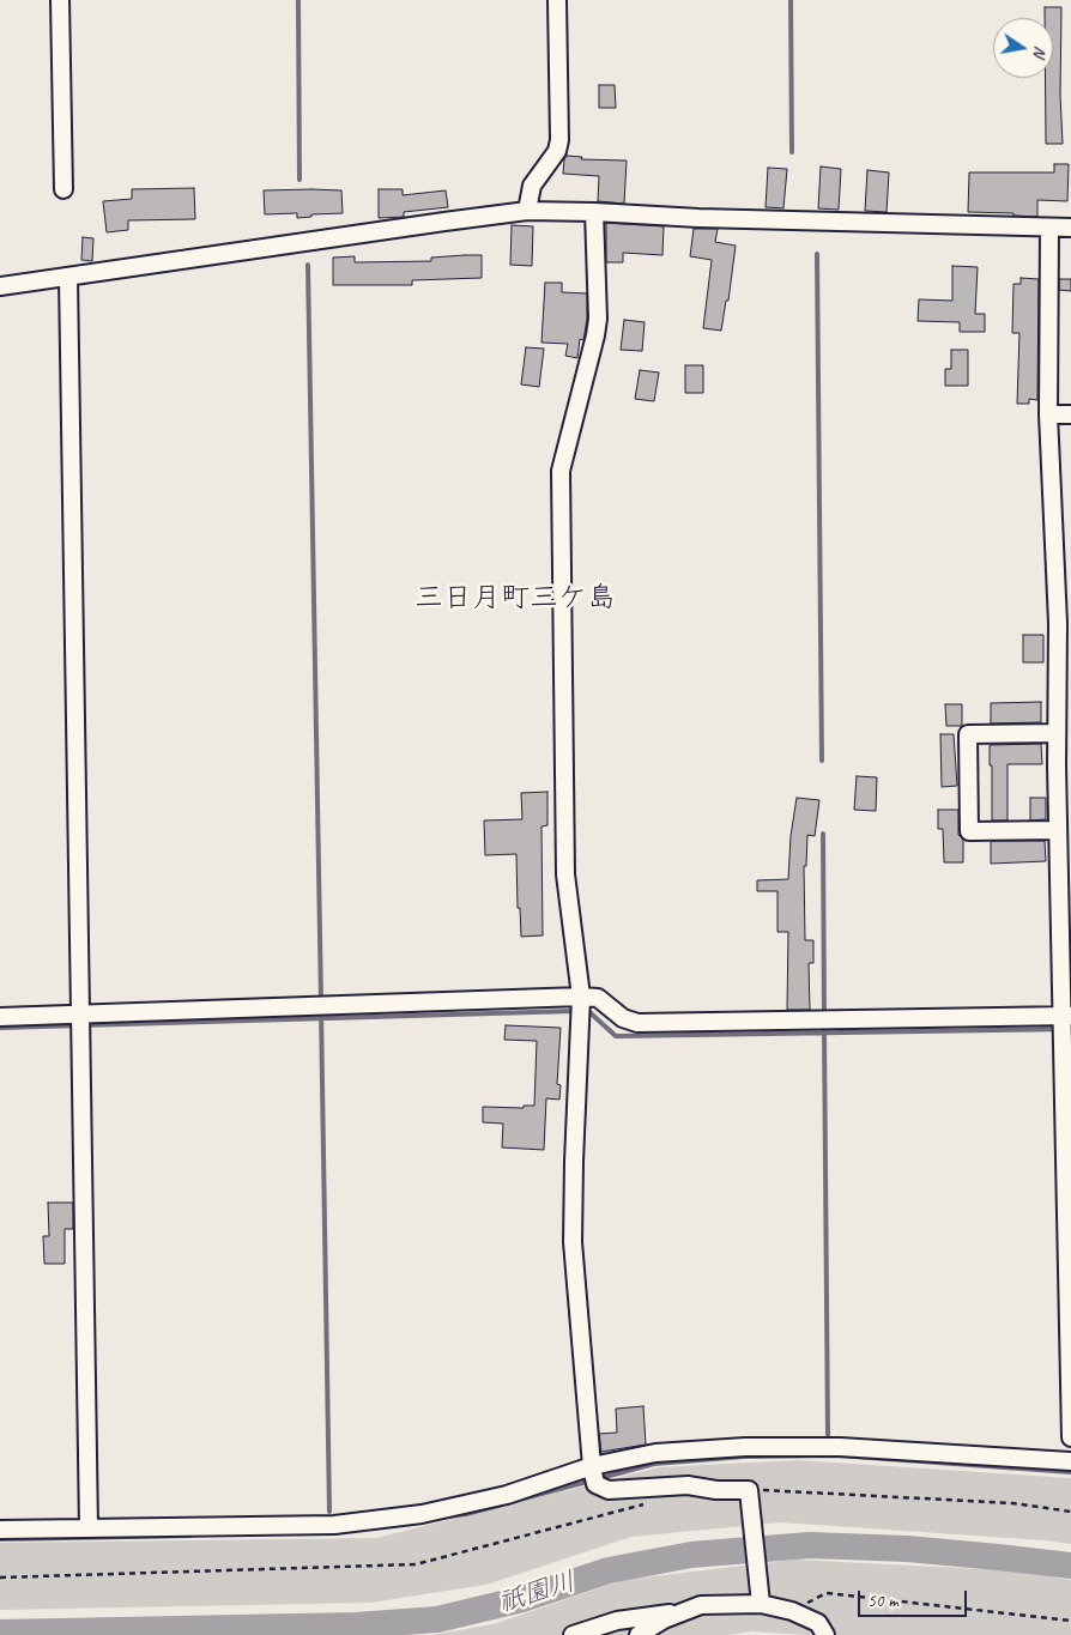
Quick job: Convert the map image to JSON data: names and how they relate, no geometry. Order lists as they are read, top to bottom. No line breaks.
{"districts":["三日月町三ケ島"],"water":["祇園川"],"scale_bar":"50 m","north":"right"}
